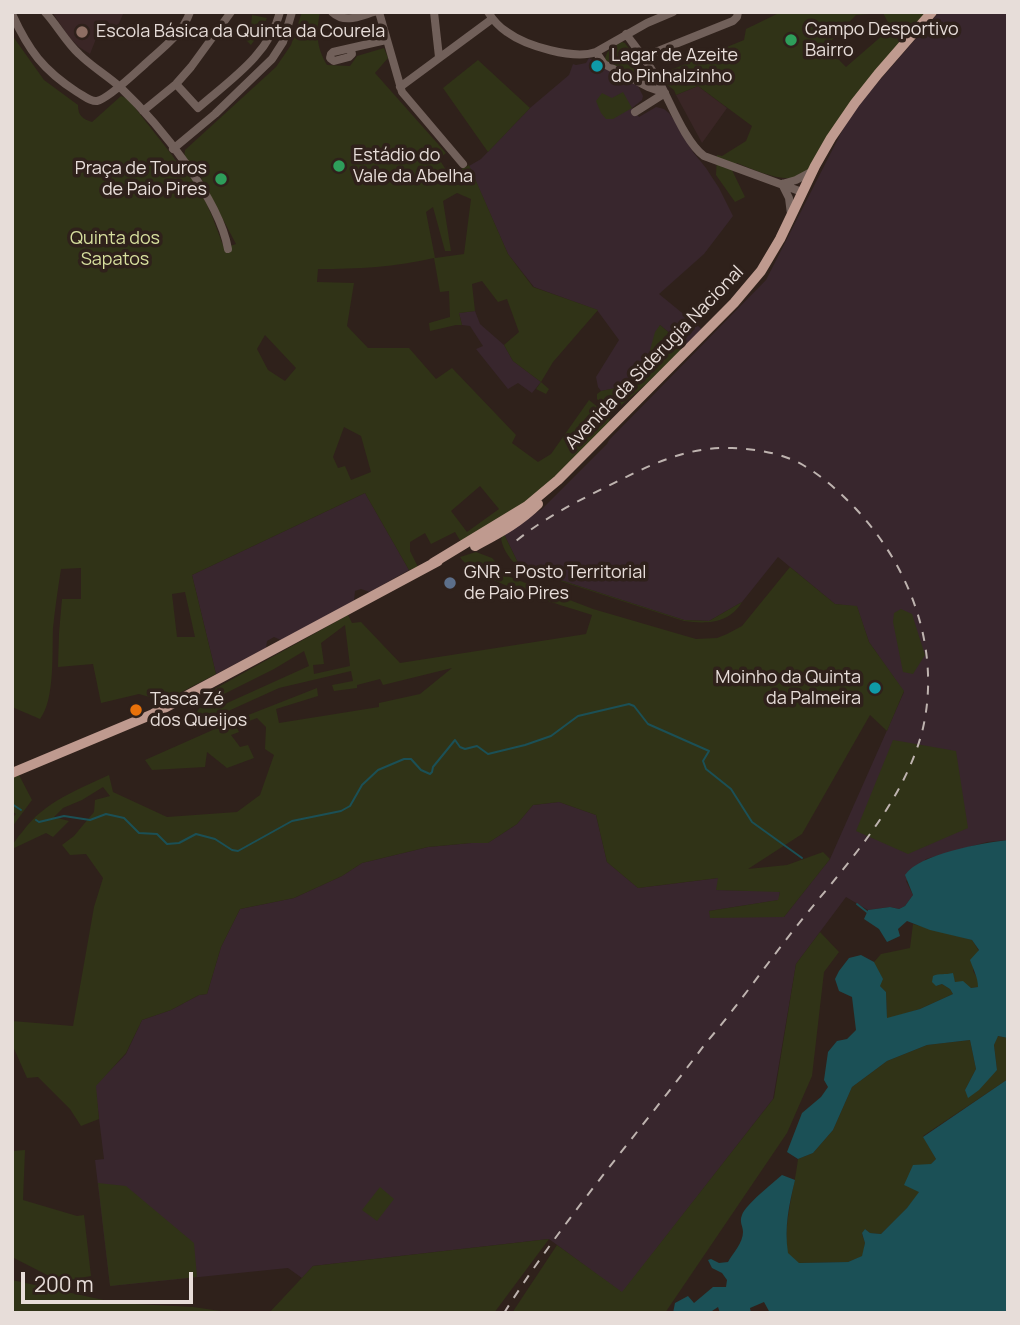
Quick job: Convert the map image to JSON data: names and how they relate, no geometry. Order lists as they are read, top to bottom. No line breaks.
{"streets":{"main road":["Avenida da Siderugia Nacional"]},"parks":["Quinta dos Sapatos"],"places":["Escola Básica da Quinta da Courela","Campo Desportivo Bairro","Lagar de Azeite do Pinhalzinho","Estádio do Vale da Abelha","Praça de Touros de Paio Pires","GNR - Posto Territorial de Paio Pires","Moinho da Quinta da Palmeira","Tasca Zé dos Queijos"],"scale_bar":"200 m"}
